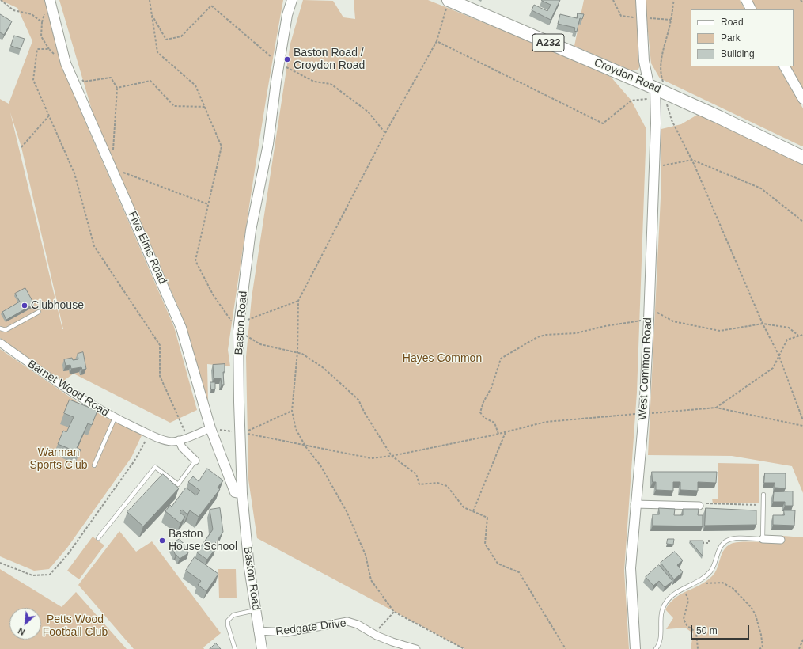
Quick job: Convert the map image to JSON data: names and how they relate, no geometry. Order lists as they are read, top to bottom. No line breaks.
{"streets":{"highway":["A232","Croydon Road"],"street":["Five Elms Road","Baston Road","West Common Road","Barnet Wood Road","Redgate Drive"]},"crossings":[["Croydon Road","West Common Road"],["Five Elms Road","Baston Road"],["Five Elms Road","Barnet Wood Road"],["Baston Road","Redgate Drive"]],"parks":["Hayes Common","Warman Sports Club","Petts Wood Football Club"],"places":["Baston Road / Croydon Road","Clubhouse","Baston House School"],"legend":["Road","Park","Building"],"scale_bar":"50 m","north":"bottom left"}
